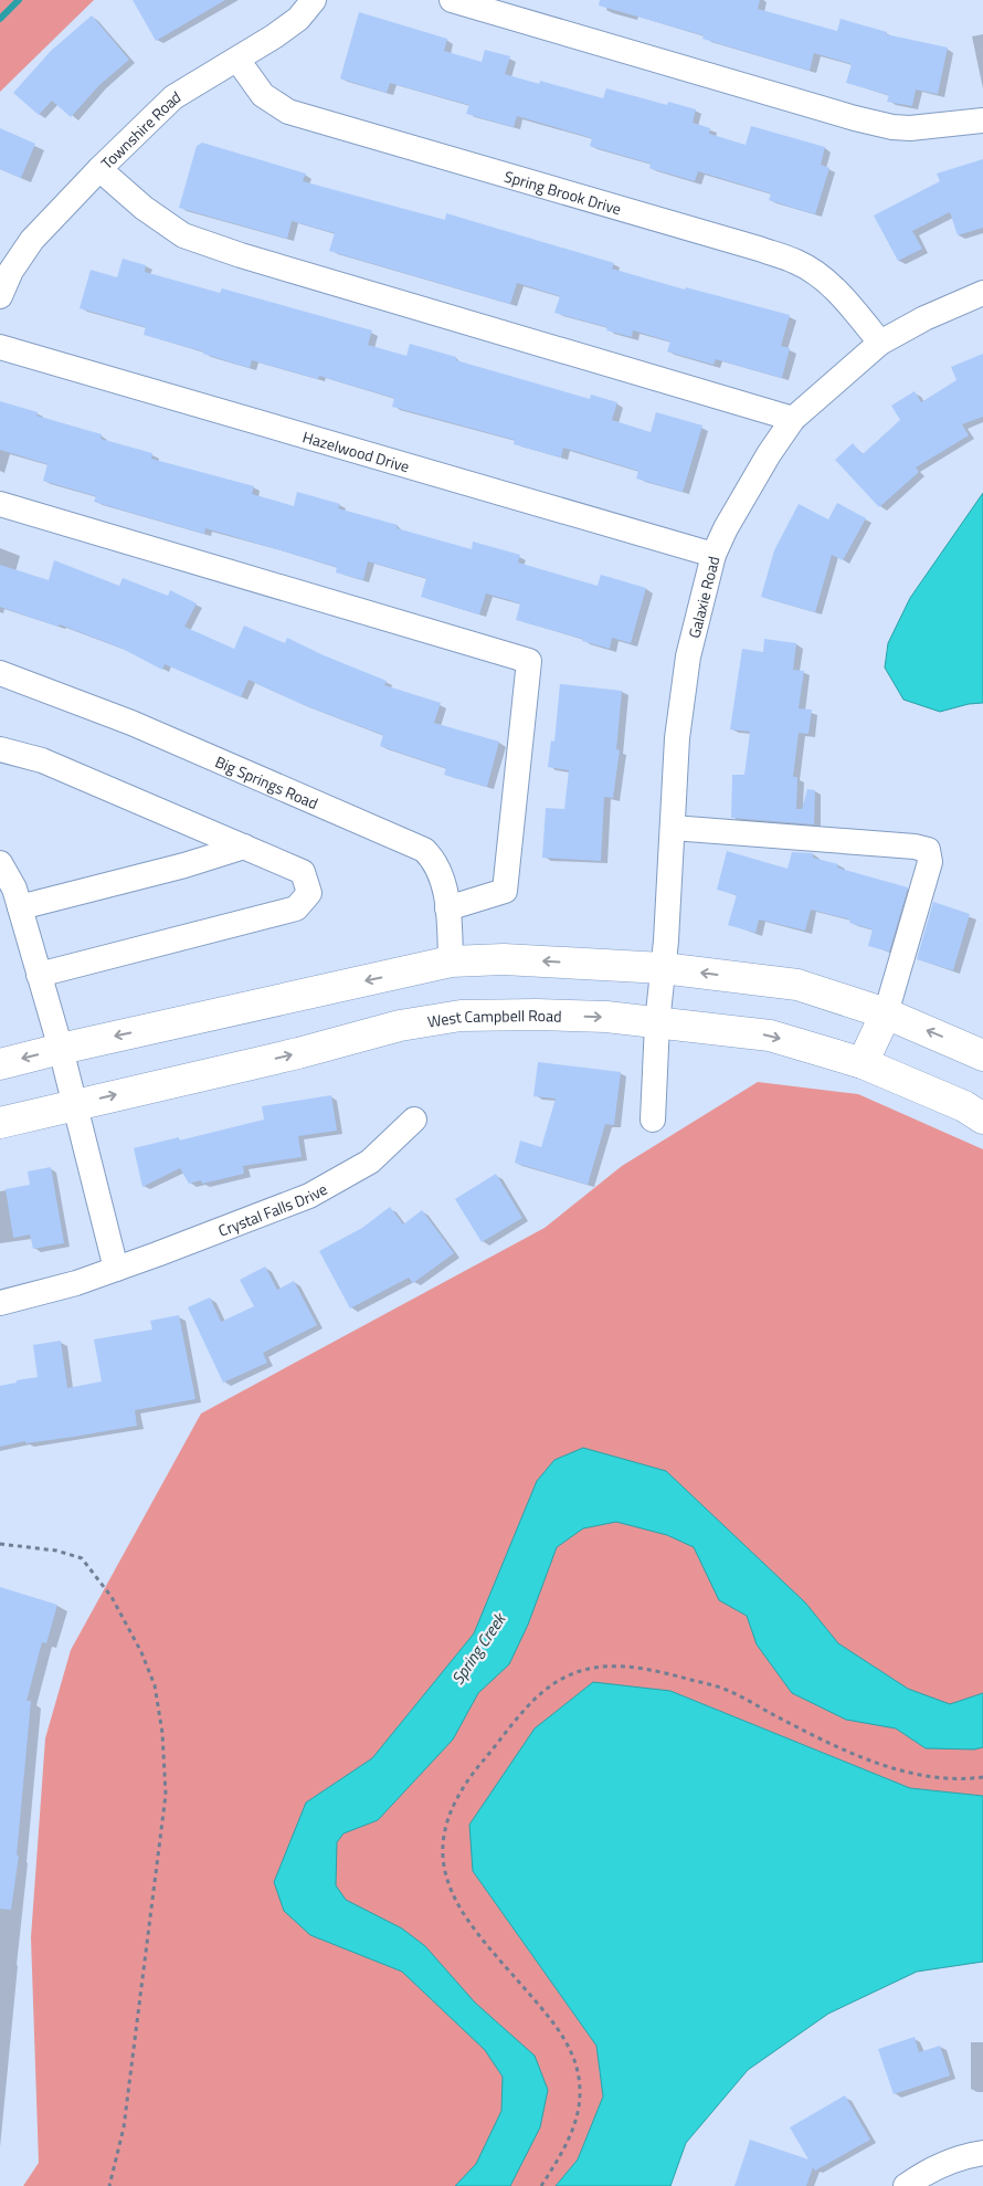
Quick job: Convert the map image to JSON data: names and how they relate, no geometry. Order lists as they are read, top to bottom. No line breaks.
{"streets":{"main road":["West Campbell Road"],"street":["Townshire Road","Spring Brook Drive","Hazelwood Drive","Galaxie Road","Big Springs Road","Crystal Falls Drive"]},"crossings":[["Townshire Road","Spring Brook Drive"],["Spring Brook Drive","Galaxie Road"],["Hazelwood Drive","Galaxie Road"],["Galaxie Road","West Campbell Road"]],"water":["Spring Creek"]}
